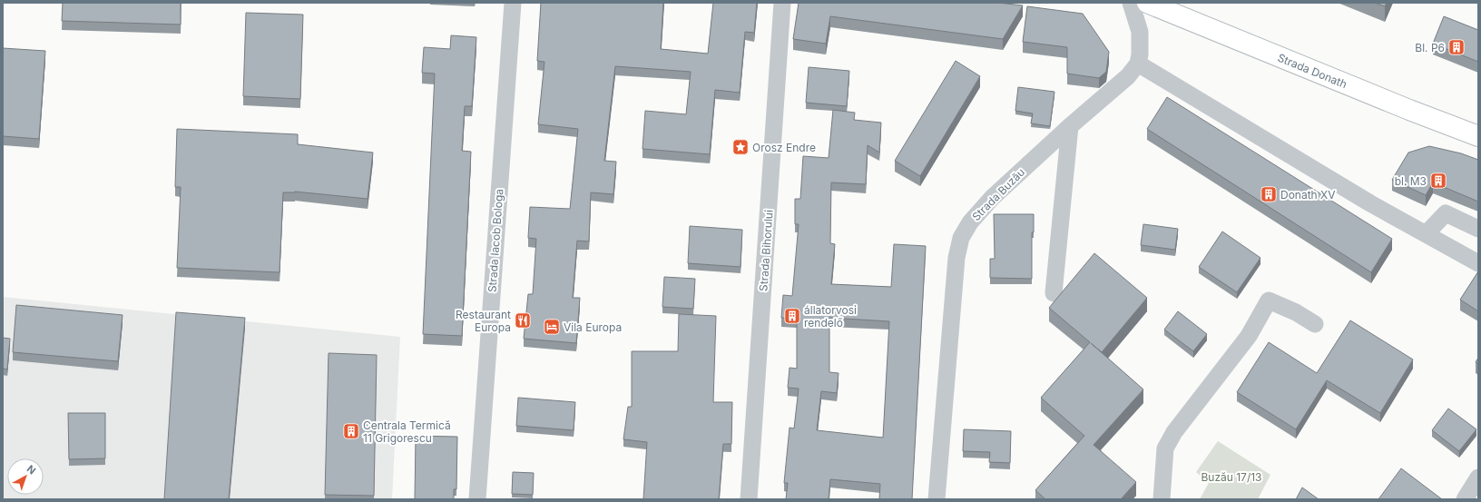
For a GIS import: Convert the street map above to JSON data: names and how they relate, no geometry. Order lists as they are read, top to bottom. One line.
{"streets":{"main road":["Strada Donath"],"street":["Strada Buzău","Strada Iacob Bologa","Strada Bihorului"]},"parks":["Buzău 17/13"],"places":{"building":["Bl. P6","bl. M3","Donath XV","állatorvosi rendelő","Centrala Termică 11 Grigorescu"],"place":["Orosz Endre"],"restaurant":["Restaurant Europa"],"hotel":["Vila Europa"]},"north":"top right"}
